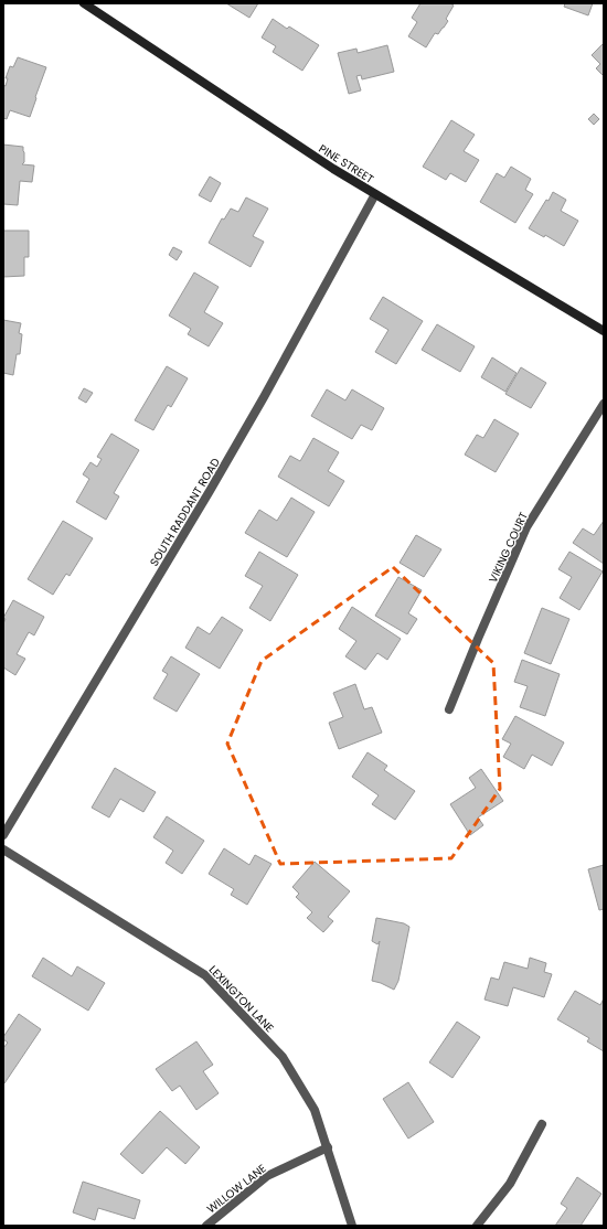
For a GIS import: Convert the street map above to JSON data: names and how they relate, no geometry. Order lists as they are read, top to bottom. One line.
{"streets":{"street":["PINE STREET","SOUTH RADDANT ROAD","VIKING COURT","LEXINGTON LANE","WILLOW LANE"]},"crossings":[["PINE STREET","SOUTH RADDANT ROAD"],["LEXINGTON LANE","WILLOW LANE"]]}
